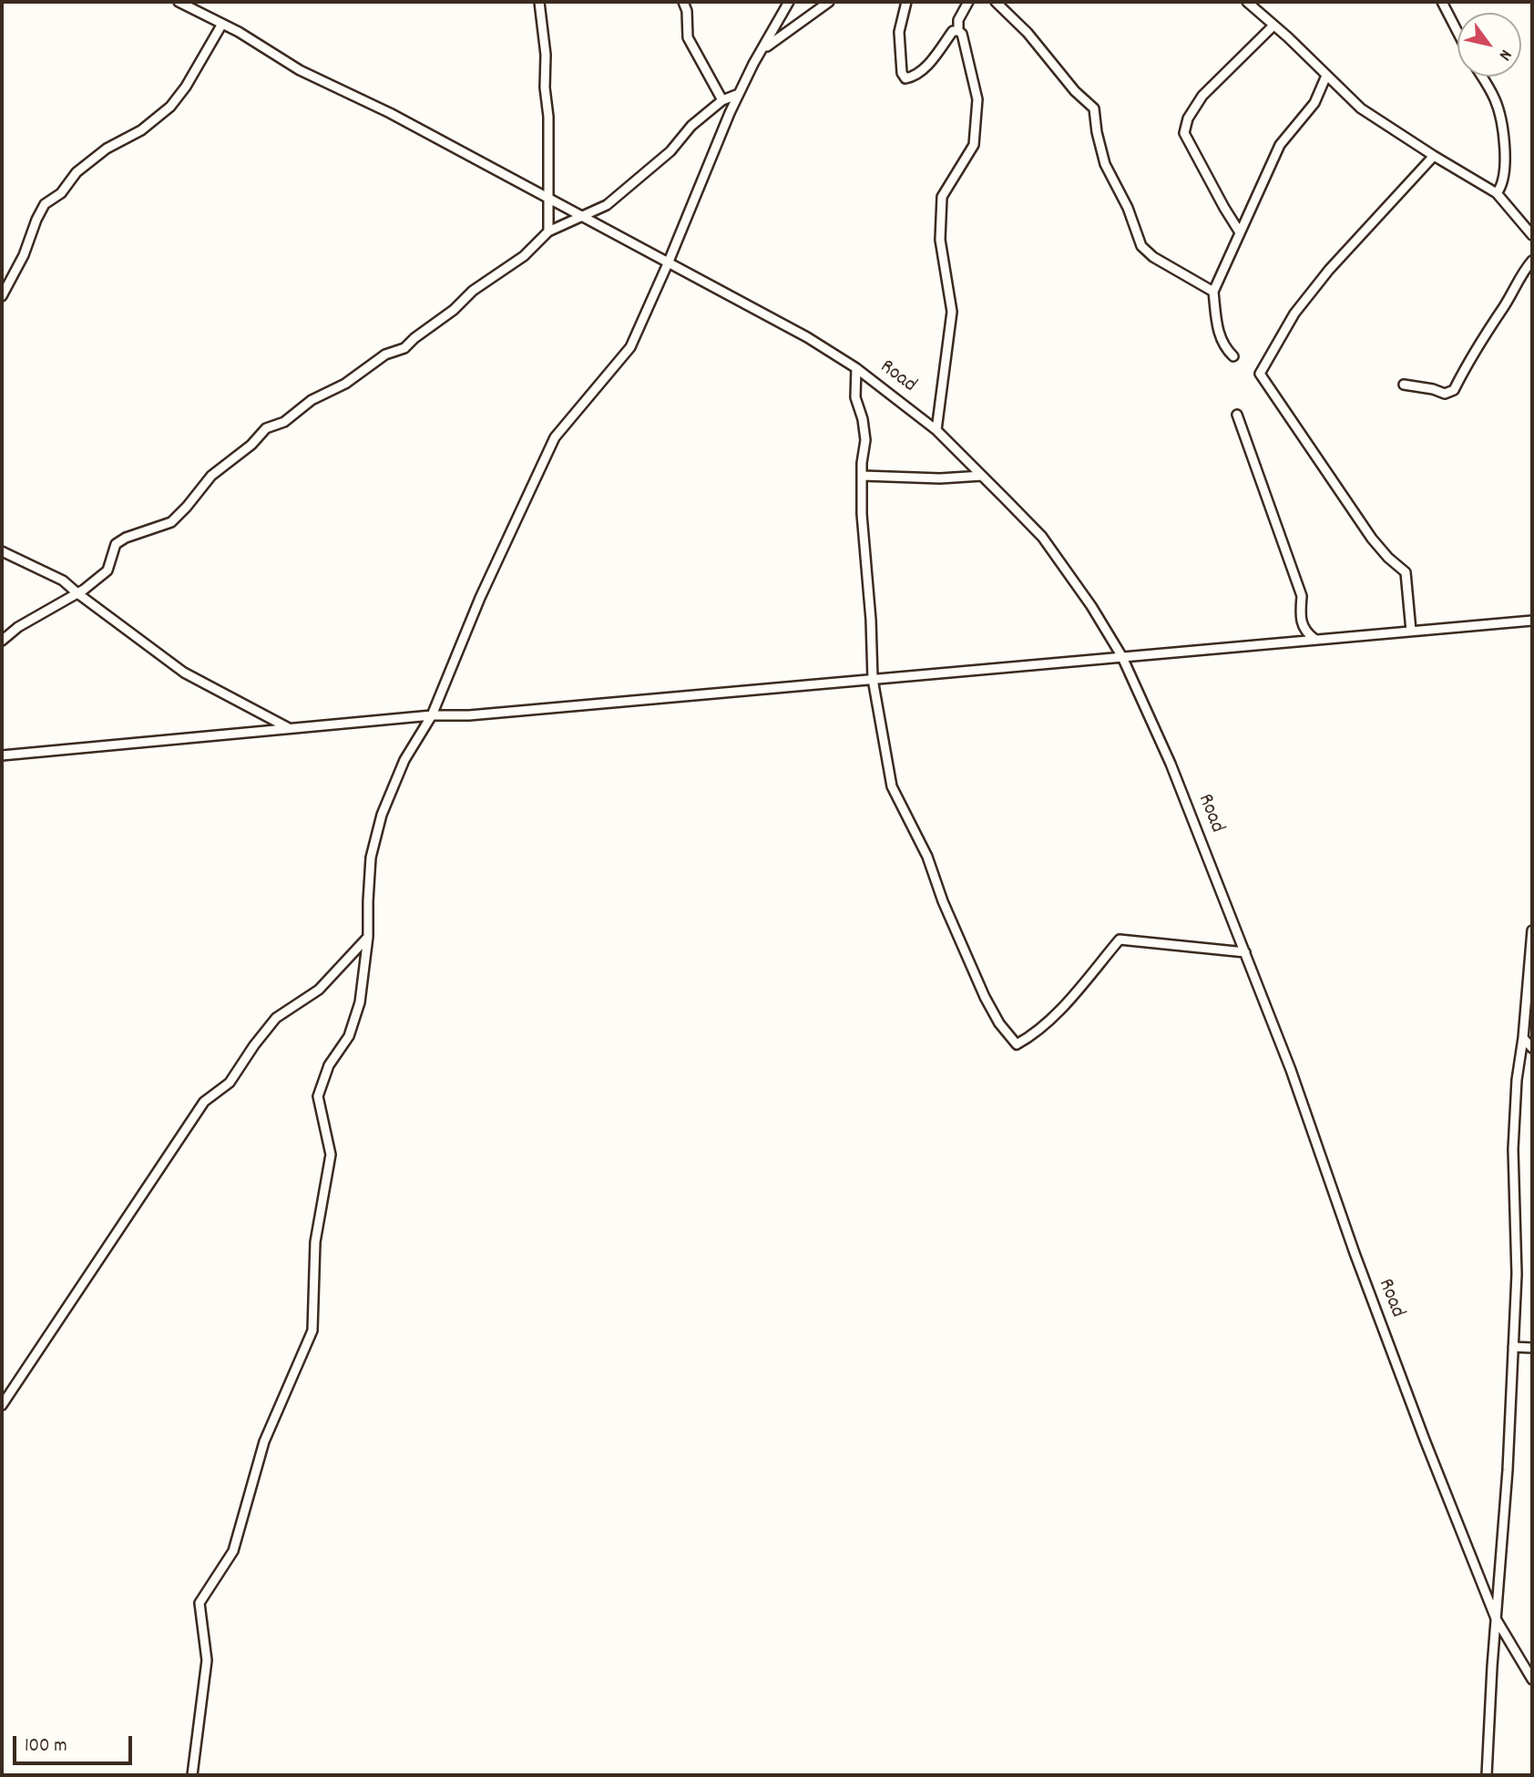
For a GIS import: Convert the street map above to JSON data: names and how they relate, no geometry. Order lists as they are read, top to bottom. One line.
{"streets":{"street":["Road"]},"scale_bar":"100 m","north":"bottom right"}
